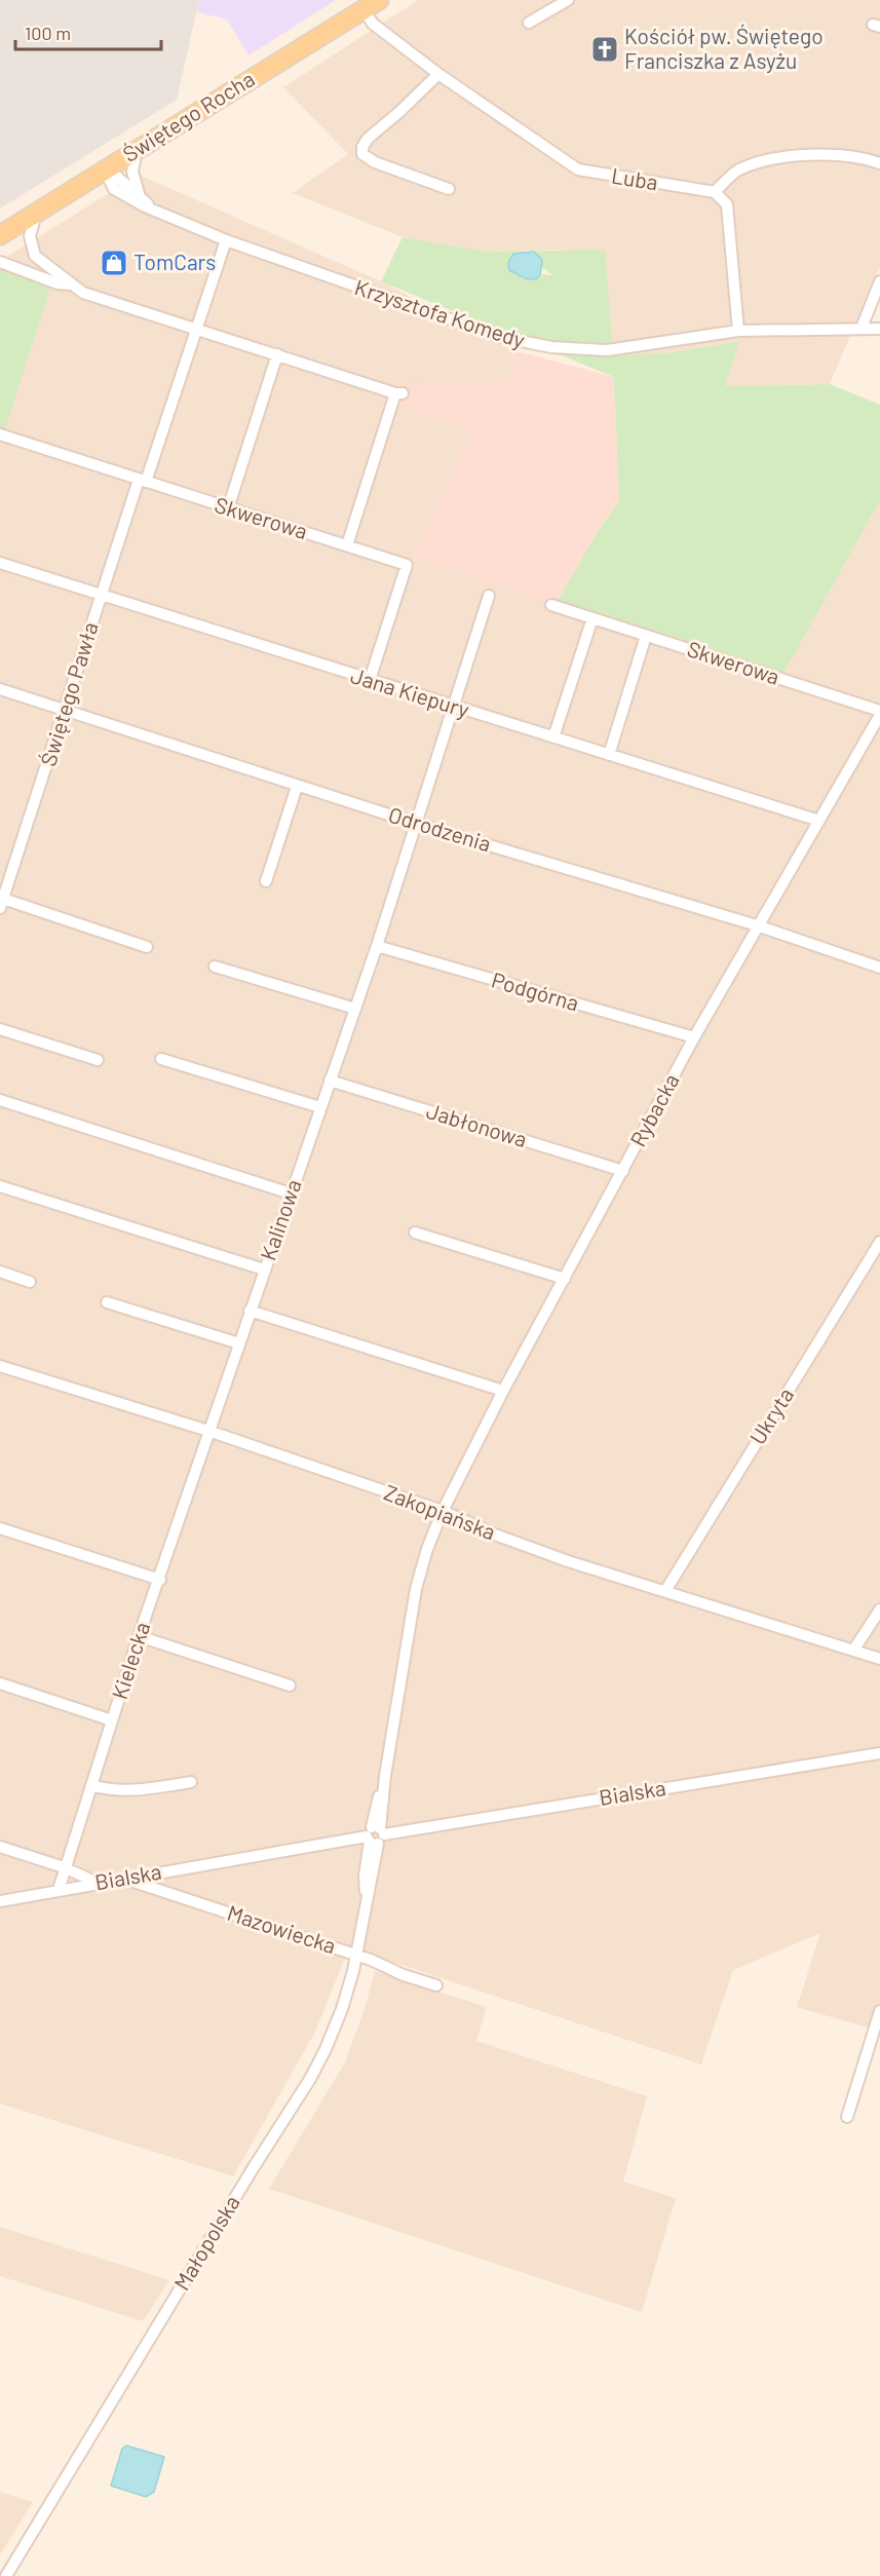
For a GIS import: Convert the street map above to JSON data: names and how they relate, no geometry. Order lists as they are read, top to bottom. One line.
{"streets":{"main road":["Świętego Rocha"],"street":["Luba","Krzysztofa Komedy","Skwerowa","Jana Kiepury","Świętego Pawła","Odrodzenia","Podgórna","Rybacka","Jabłonowa","Kalinowa","Ukryta","Zakopiańska","Kielecka","Bialska","Mazowiecka","Małopolska"]},"crossings":[["Świętego Rocha","Luba"],["Świętego Rocha","Krzysztofa Komedy"],["Krzysztofa Komedy","Świętego Pawła"],["Skwerowa","Jana Kiepury"],["Skwerowa","Świętego Pawła"],["Skwerowa","Rybacka"],["Jana Kiepury","Świętego Pawła"],["Jana Kiepury","Rybacka"],["Jana Kiepury","Kalinowa"],["Świętego Pawła","Odrodzenia"],["Odrodzenia","Rybacka"],["Odrodzenia","Kalinowa"],["Podgórna","Rybacka"],["Podgórna","Kalinowa"],["Rybacka","Jabłonowa"],["Rybacka","Zakopiańska"],["Rybacka","Małopolska"],["Jabłonowa","Kalinowa"],["Kalinowa","Zakopiańska"],["Kalinowa","Kielecka"],["Ukryta","Zakopiańska"],["Zakopiańska","Kielecka"],["Zakopiańska","Małopolska"],["Kielecka","Bialska"],["Bialska","Mazowiecka"],["Bialska","Małopolska"],["Mazowiecka","Małopolska"]],"places":{"church":["Kościół pw. Świętego Franciszka z Asyżu"],"shop":["TomCars"]},"scale_bar":"100 m"}
